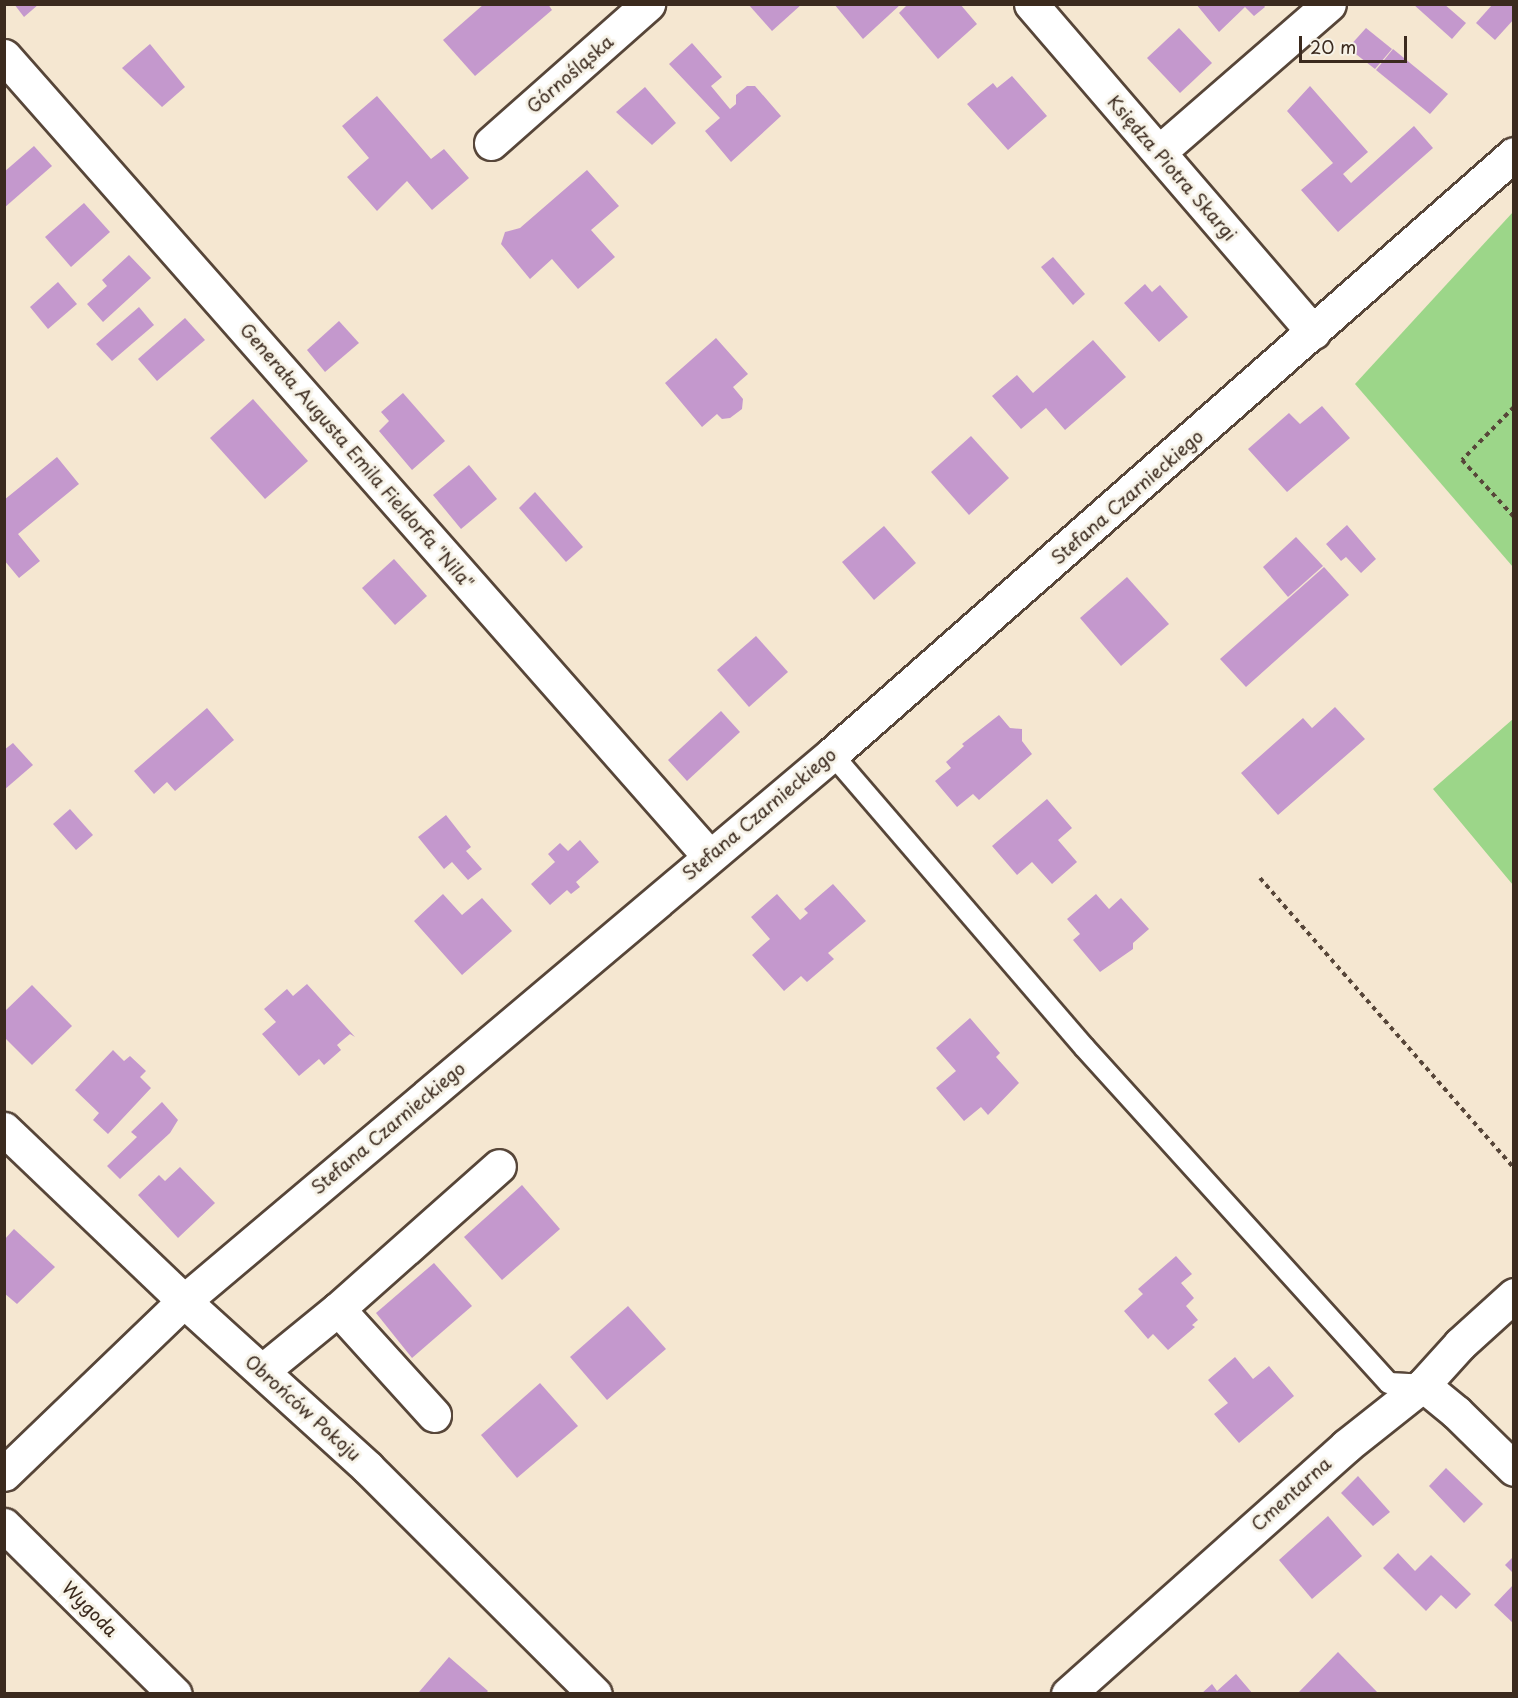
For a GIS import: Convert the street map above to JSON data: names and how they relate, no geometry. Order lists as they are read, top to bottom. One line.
{"streets":{"street":["Górnośląska","Księdza Piotra Skargi","Generała Augusta Emila Fieldorfa \"Nila\"","Stefana Czarnieckiego","Obrońców Pokoju","Cmentarna","Wygoda"]},"crossings":[["Księdza Piotra Skargi","Stefana Czarnieckiego"],["Generała Augusta Emila Fieldorfa \"Nila\"","Stefana Czarnieckiego"],["Stefana Czarnieckiego","Obrońców Pokoju"]],"scale_bar":"20 m"}
